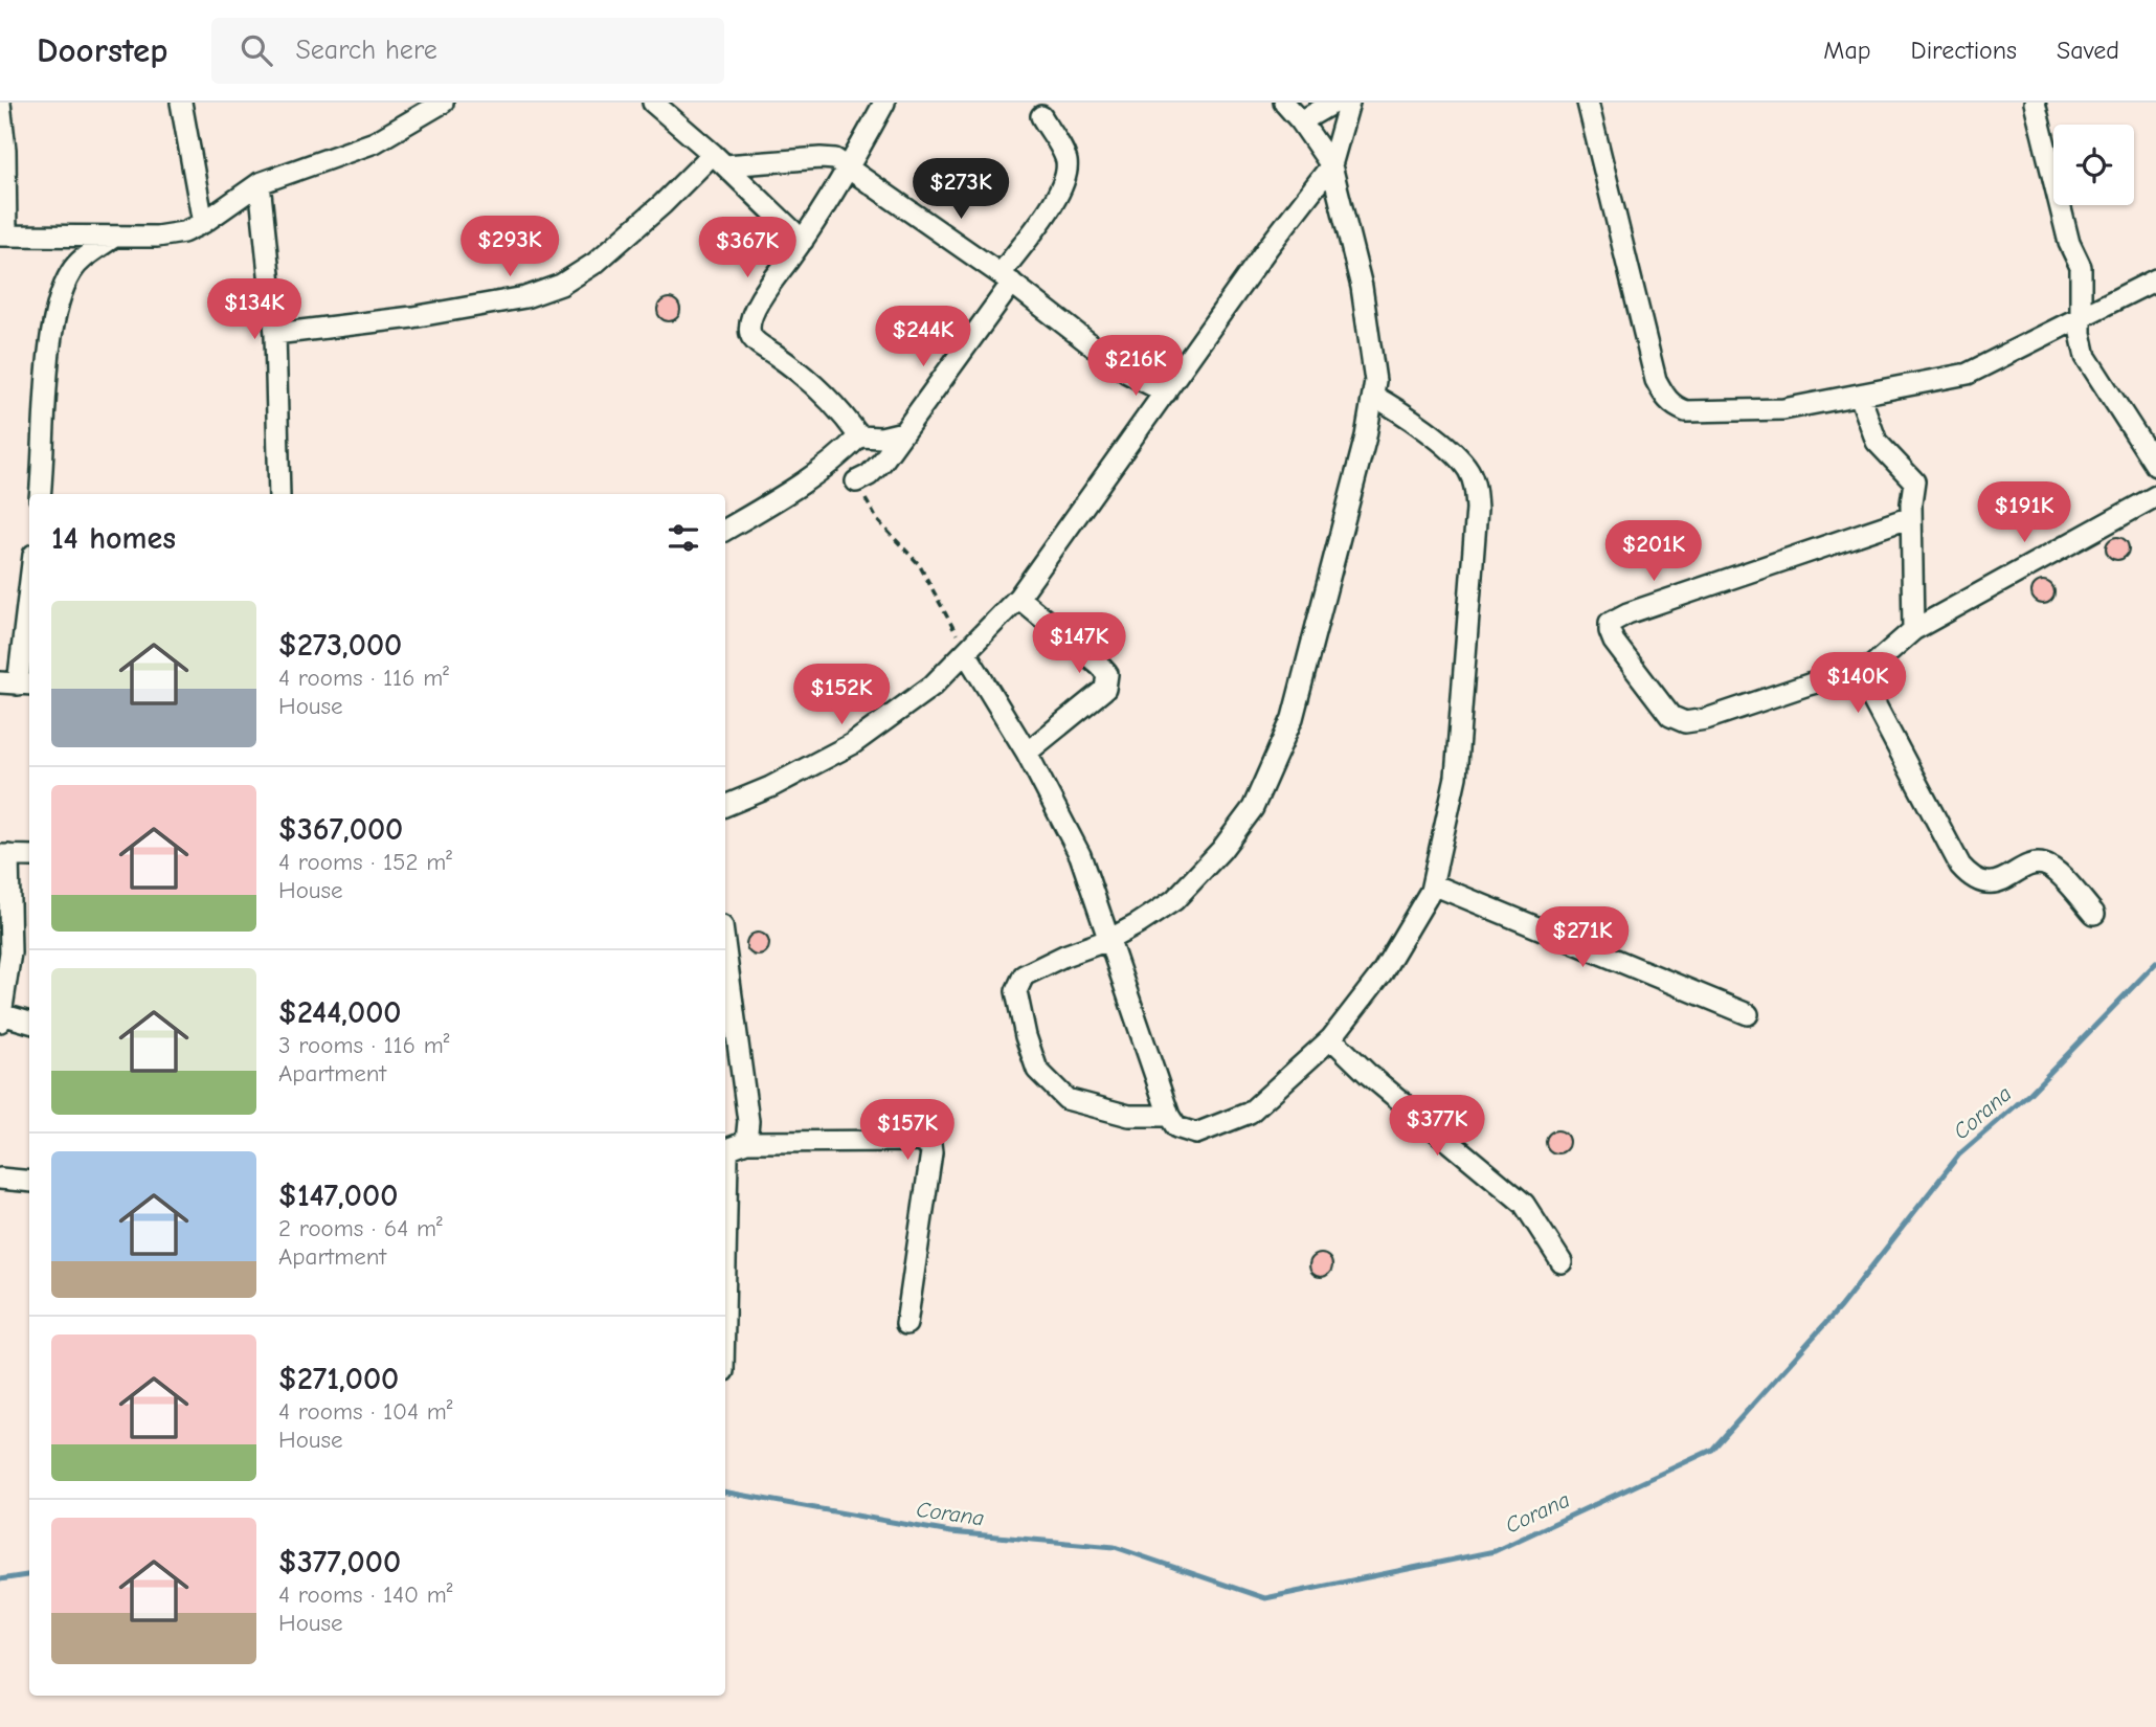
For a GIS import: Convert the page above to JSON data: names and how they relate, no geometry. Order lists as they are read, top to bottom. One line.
{"water":["Corana"],"page":{"header":"Doorstep","search":"Search here","nav":["Map","Directions","Saved"],"price":["$273K","$293K","$367K","$134K","$244K","$216K","$191K","$201K","$147K","$140K","$152K","$271K","$377K","$157K"],"heading":"14 homes","list":[{"name":"$273,000","note":"4 rooms · 116 m² · House"},{"name":"$367,000","note":"4 rooms · 152 m² · House"},{"name":"$244,000","note":"3 rooms · 116 m² · Apartment"},{"name":"$147,000","note":"2 rooms · 64 m² · Apartment"},{"name":"$271,000","note":"4 rooms · 104 m² · House"},{"name":"$377,000","note":"4 rooms · 140 m² · House"}]}}
